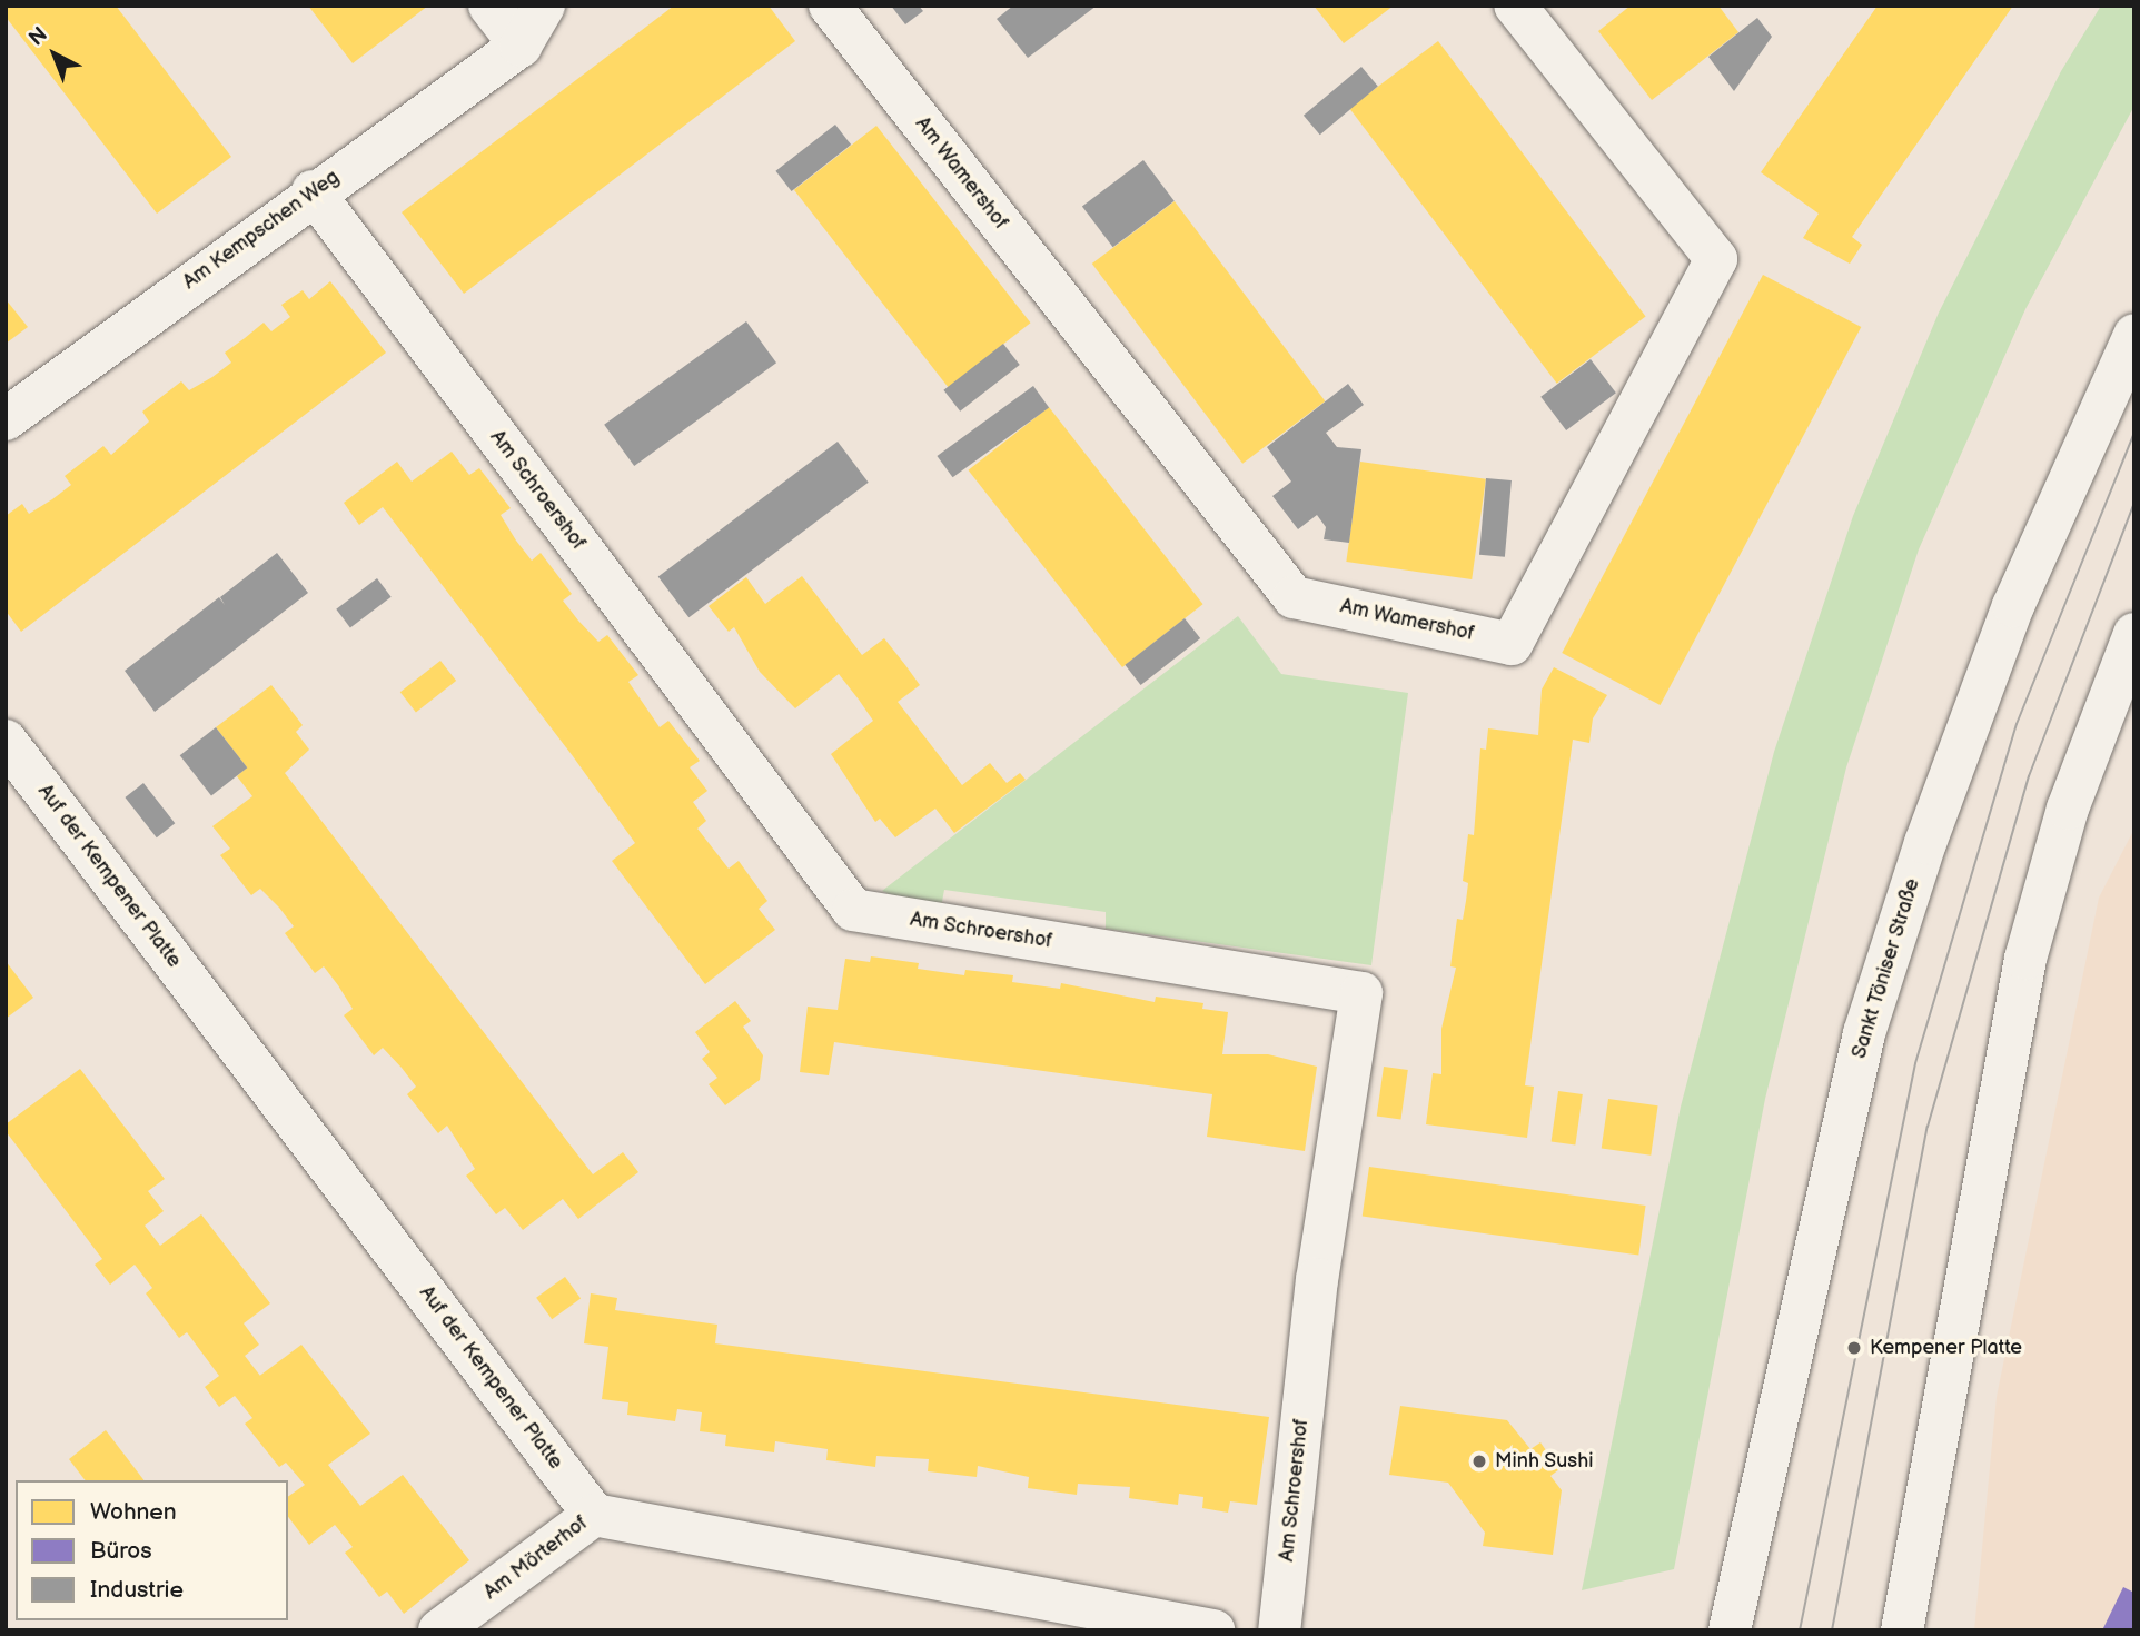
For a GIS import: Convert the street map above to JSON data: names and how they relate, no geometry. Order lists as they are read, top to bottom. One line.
{"streets":{"street":["Am Wamershof","Am Kempschen Weg","Am Schroershof","Auf der Kempener Platte","Sankt Töniser Straße","Am Mörterhof"]},"crossings":[["Am Kempschen Weg","Am Schroershof"],["Auf der Kempener Platte","Am Mörterhof"]],"places":["Kempener Platte","Minh Sushi"],"legend":["Wohnen","Büros","Industrie"],"north":"top left"}
